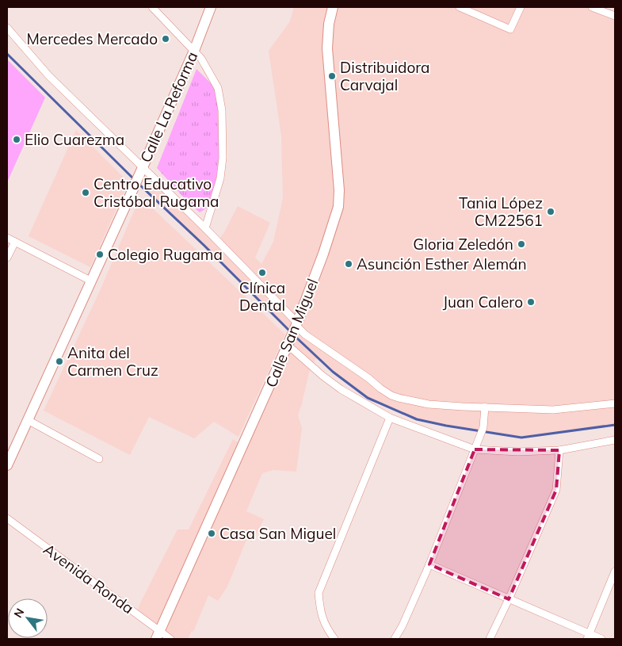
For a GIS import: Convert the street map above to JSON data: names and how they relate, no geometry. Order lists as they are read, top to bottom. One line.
{"streets":{"street":["Calle La Reforma","Calle San Miguel","Avenida Ronda"]},"crossings":[["Calle San Miguel","Avenida Ronda"]],"places":["Mercedes Mercado","Distribuidora Carvajal","Elio Cuarezma","Centro Educativo Cristóbal Rugama","Tania López CM22561","Gloria Zeledón","Colegio Rugama","Asunción Esther Alemán","Clínica Dental","Juan Calero","Anita del Carmen Cruz","Casa San Miguel"],"north":"top left"}
